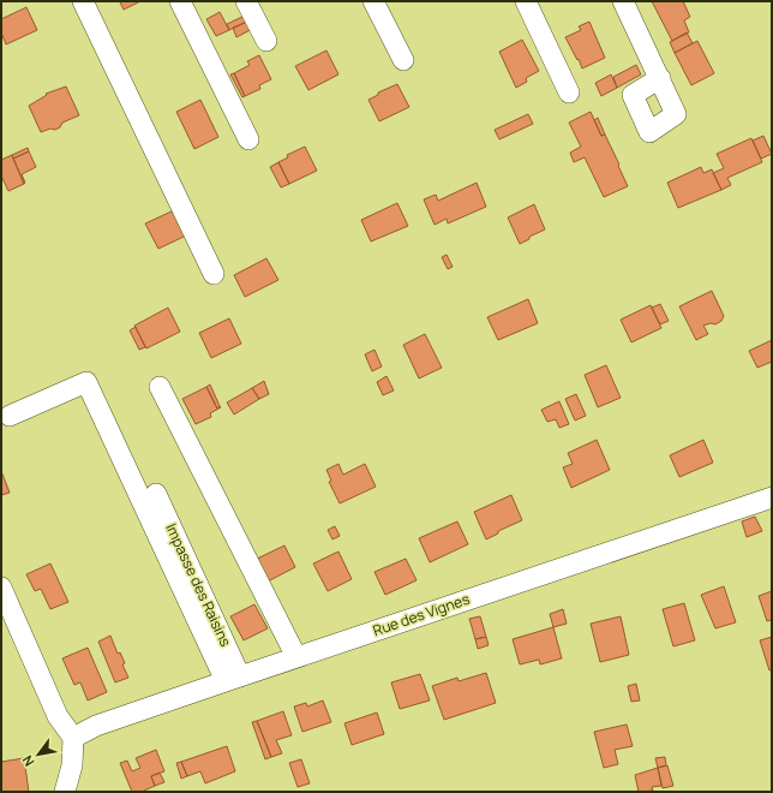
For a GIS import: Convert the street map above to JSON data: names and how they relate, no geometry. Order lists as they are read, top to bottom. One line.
{"streets":{"street":["Impasse des Raisins","Rue des Vignes"]},"crossings":[["Impasse des Raisins","Rue des Vignes"]],"north":"bottom left"}
